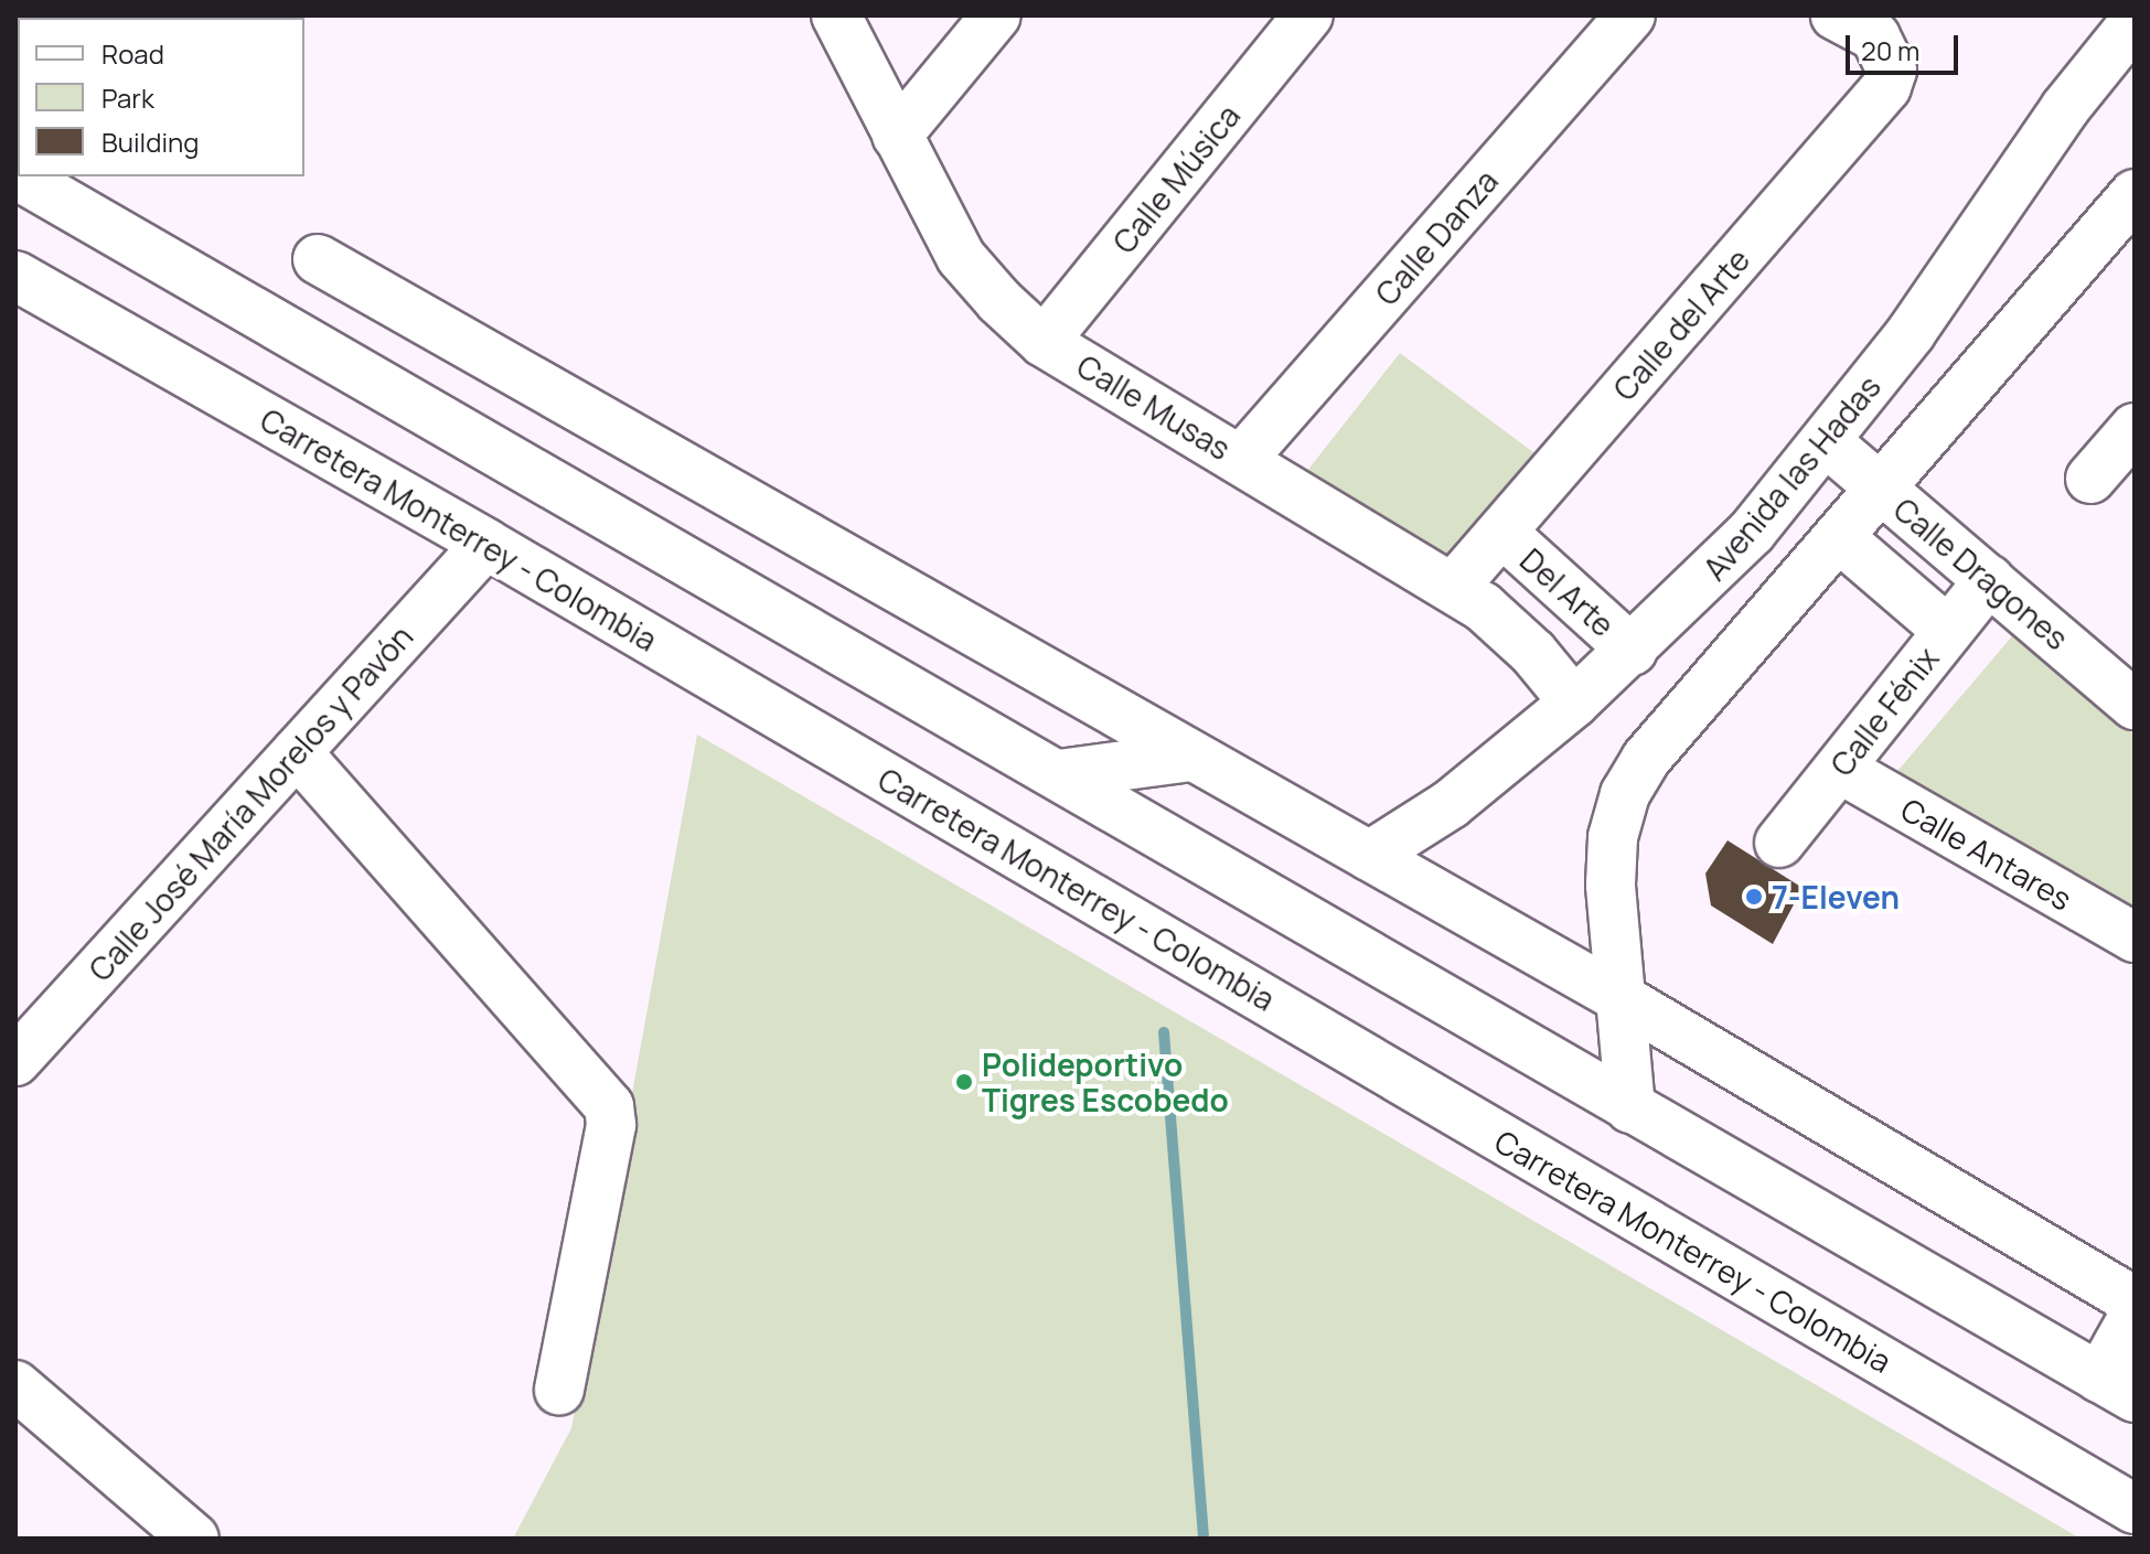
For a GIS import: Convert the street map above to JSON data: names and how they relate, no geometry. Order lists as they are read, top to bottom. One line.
{"streets":{"street":["Calle Música","Calle Danza","Calle del Arte","Calle Musas","Avenida las Hadas","Carretera Monterrey - Colombia","Calle Dragones","Del Arte","Calle Fénix","Calle José María Morelos y Pavón","Calle Antares"]},"crossings":[["Calle Música","Calle Musas"],["Calle Danza","Calle Musas"],["Calle del Arte","Calle Musas"],["Calle del Arte","Del Arte"],["Calle Musas","Avenida las Hadas"],["Avenida las Hadas","Calle Dragones"],["Avenida las Hadas","Del Arte"],["Carretera Monterrey - Colombia","Calle José María Morelos y Pavón"],["Calle Dragones","Calle Fénix"],["Calle Fénix","Calle Antares"]],"places":["7-Eleven","Polideportivo Tigres Escobedo"],"legend":["Road","Park","Building"],"scale_bar":"20 m"}
